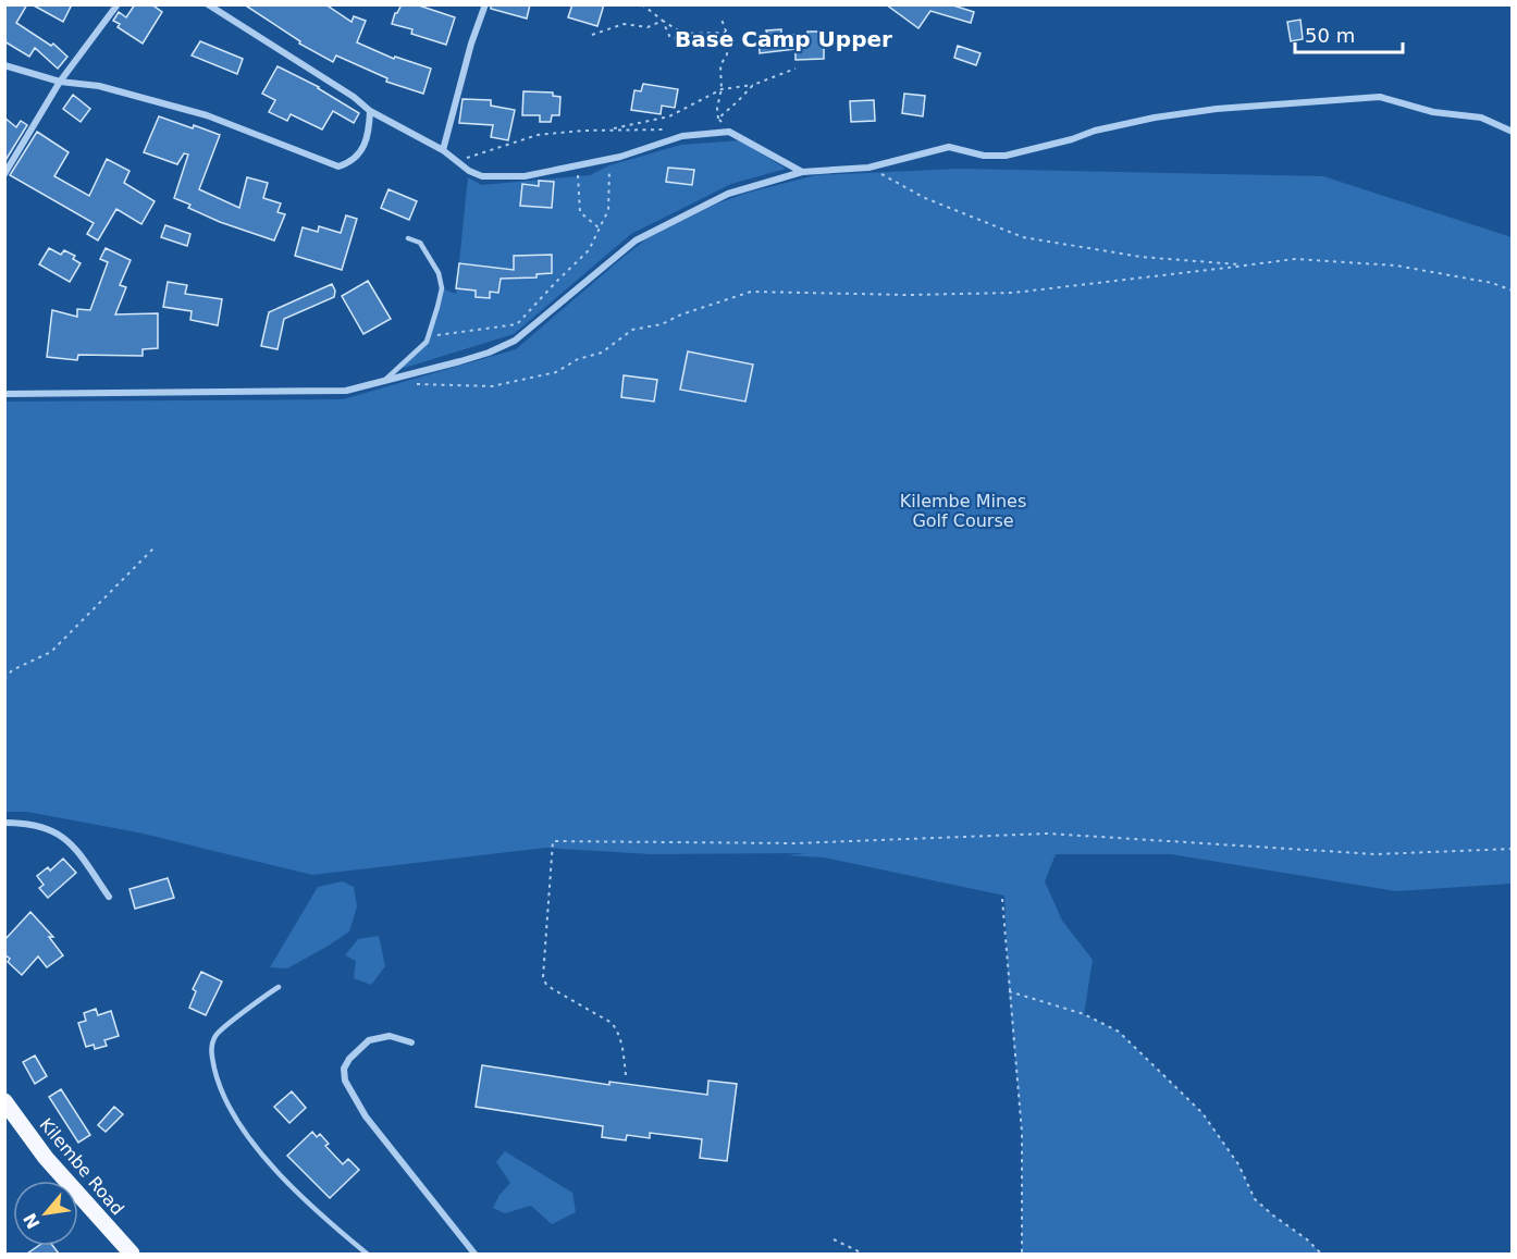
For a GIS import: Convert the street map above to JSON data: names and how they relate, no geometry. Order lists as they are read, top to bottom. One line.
{"streets":{"main road":["Kilembe Road"]},"districts":["Base Camp Upper"],"parks":["Kilembe Mines Golf Course"],"scale_bar":"50 m","north":"bottom left"}
